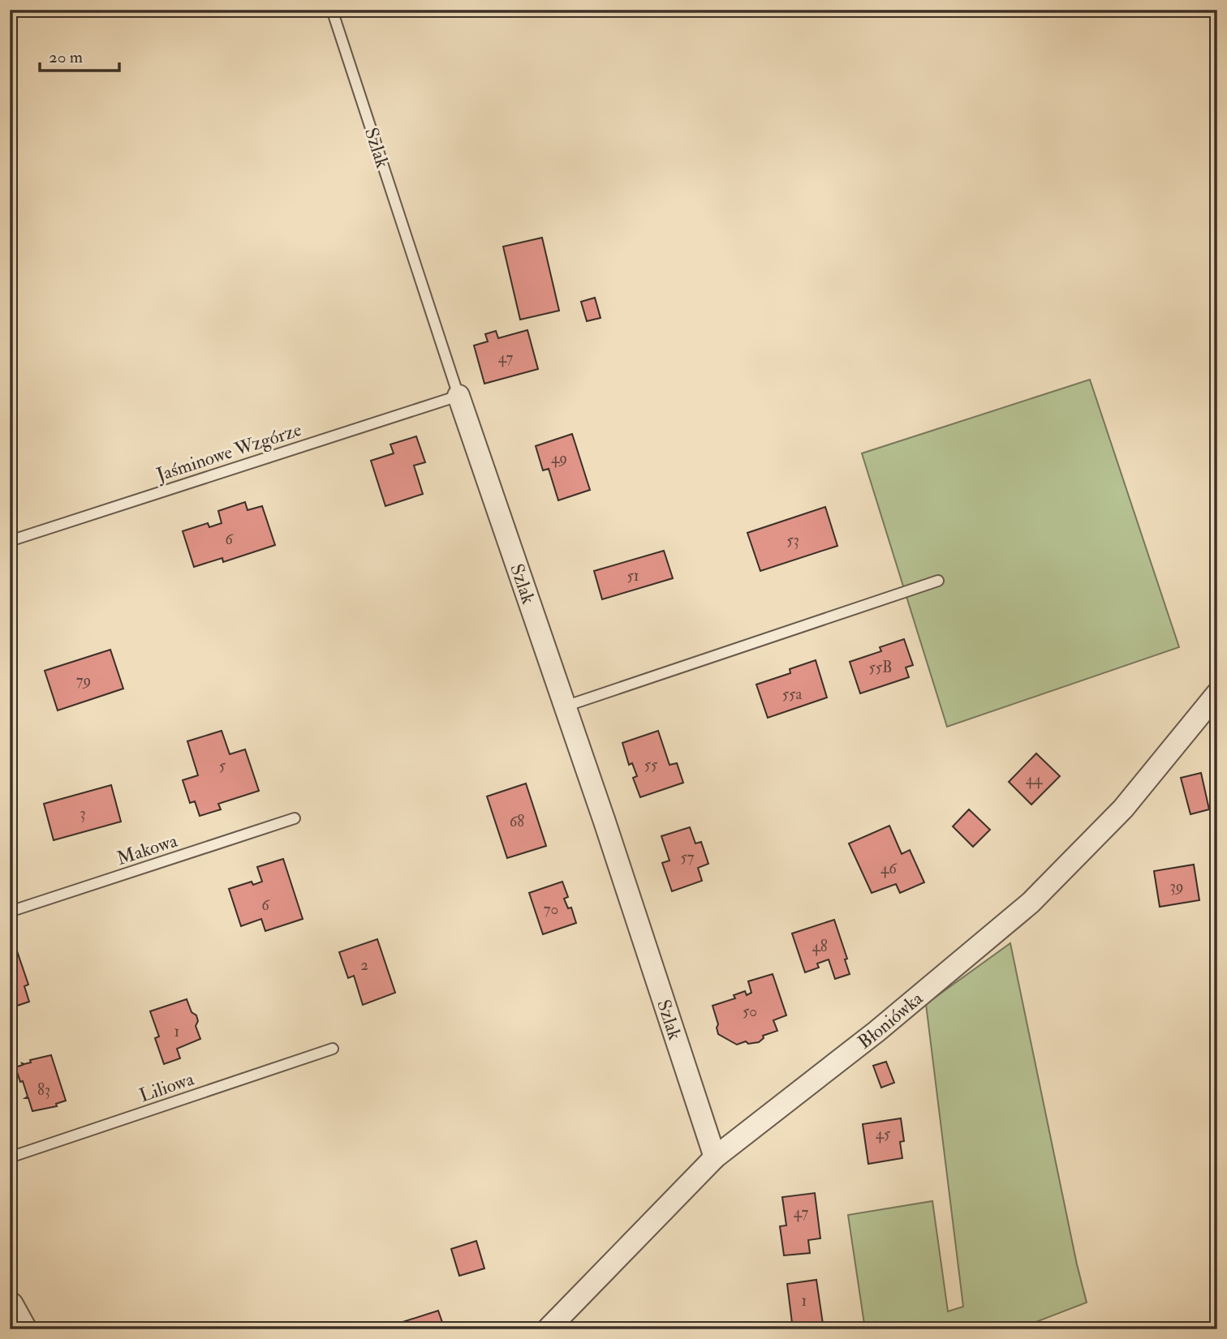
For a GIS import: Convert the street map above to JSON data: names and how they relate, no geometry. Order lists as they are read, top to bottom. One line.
{"streets":{"street":["Szlak","Błoniówka"],"lane":["Jaśminowe Wzgórze","Makowa","Liliowa"]},"crossings":[["Szlak","Jaśminowe Wzgórze"],["Szlak","Błoniówka"]],"house_numbers":["47","49","6","53","51","55B","79","55a","55","5","44","3","68","57","46","39","6","70","48","2","50","1","83","45","47","1"],"scale_bar":"20 m"}
